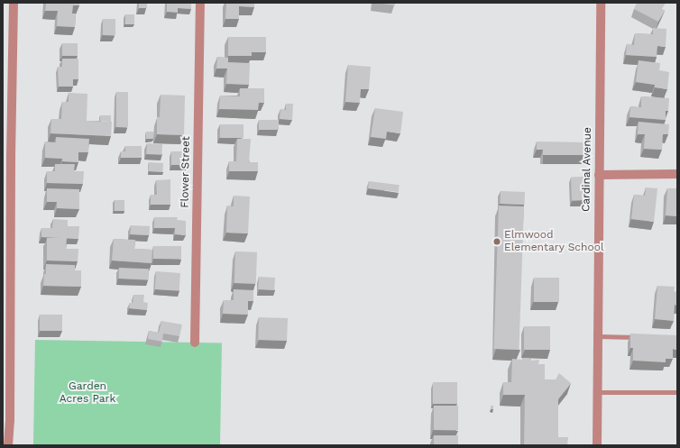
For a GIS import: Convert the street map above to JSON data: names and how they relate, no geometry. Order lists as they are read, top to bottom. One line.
{"streets":{"street":["Cardinal Avenue","Flower Street"]},"parks":["Garden Acres Park"],"places":["Elmwood Elementary School"]}
